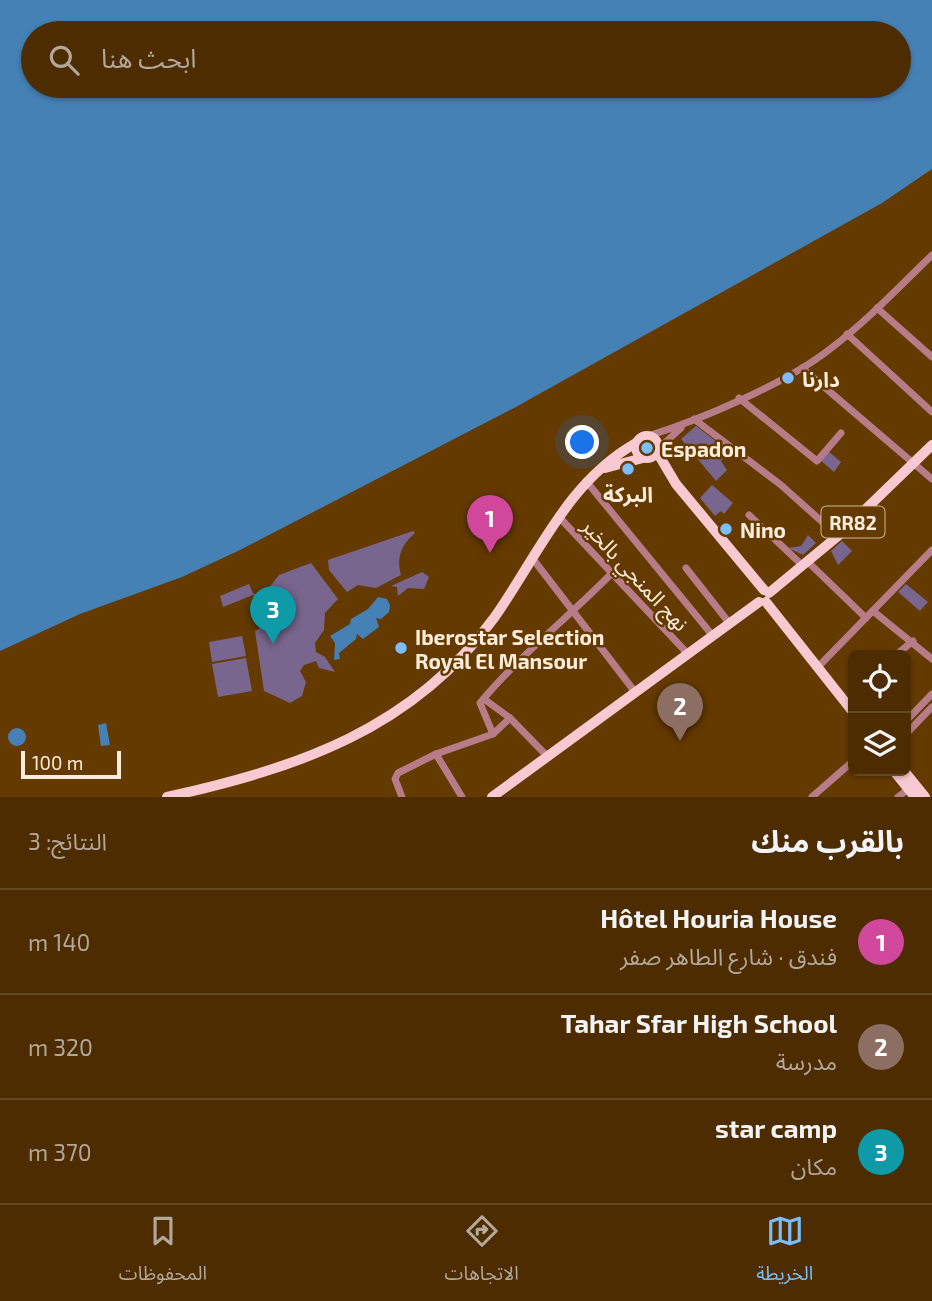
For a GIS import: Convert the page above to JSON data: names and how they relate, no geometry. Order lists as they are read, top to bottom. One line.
{"streets":{"main road":["RR82"],"street":["نهج المنجي بالخير"]},"crossings":[["RR82","نهج المنجي بالخير"]],"places":["دارنا","Espadon","البركة","Nino","Iberostar Selection Royal El Mansour"],"scale_bar":"100 m","page":{"search":"ابحث هنا","pins":["1","3","2"],"scale":"100 m","heading":["بالقرب منك","النتائج: 3"],"list":[{"mark":"1","name":"Hôtel Houria House","note":"فندق · شارع الطاهر صفر","value":"140 m"},{"mark":"2","name":"Tahar Sfar High School","note":"مدرسة","value":"320 m"},{"mark":"3","name":"star camp","note":"مكان","value":"370 m"}],"nav":["الخريطة","الاتجاهات","المحفوظات"]}}
